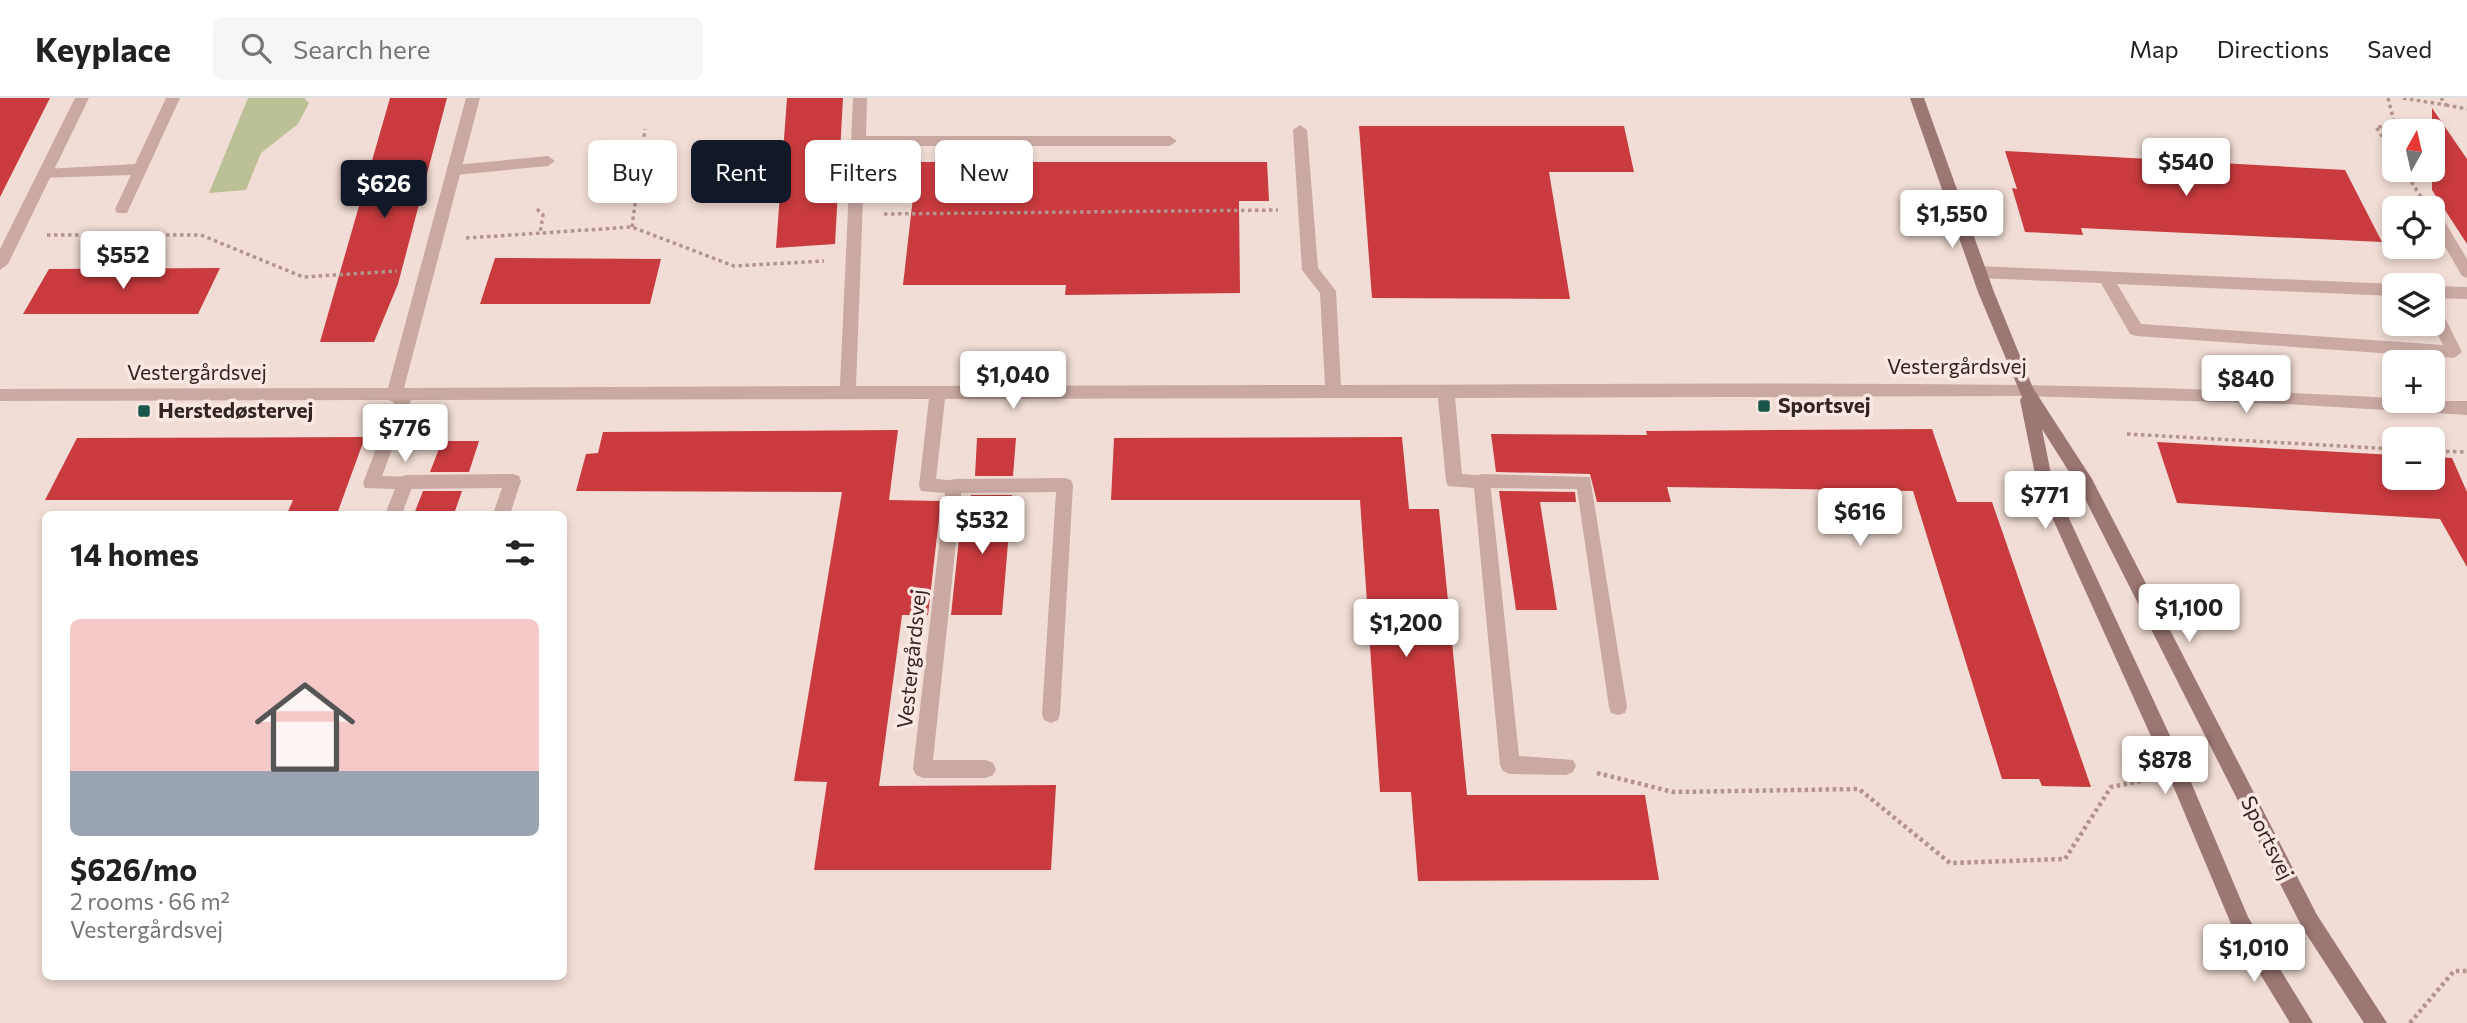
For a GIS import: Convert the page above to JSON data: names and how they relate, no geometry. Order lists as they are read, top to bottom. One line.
{"streets":{"street":["Vestergårdsvej","Sportsvej"]},"crossings":[["Vestergårdsvej","Sportsvej"]],"places":{"transit":["Sportsvej","Herstedøstervej"]},"north":"top","page":{"header":"Keyplace","search":"Search here","nav":["Map","Directions","Saved"],"map_buttons":["+","−"],"price":["$540","$626","$1,550","$552","$1,040","$840","$776","$771","$616","$532","$1,100","$1,200","$878","$1,010"],"chip":["Buy","Rent","Filters","New"],"heading":"14 homes","list":[{"name":"$626/mo","note":"2 rooms · 66 m² · Vestergårdsvej"}]}}
